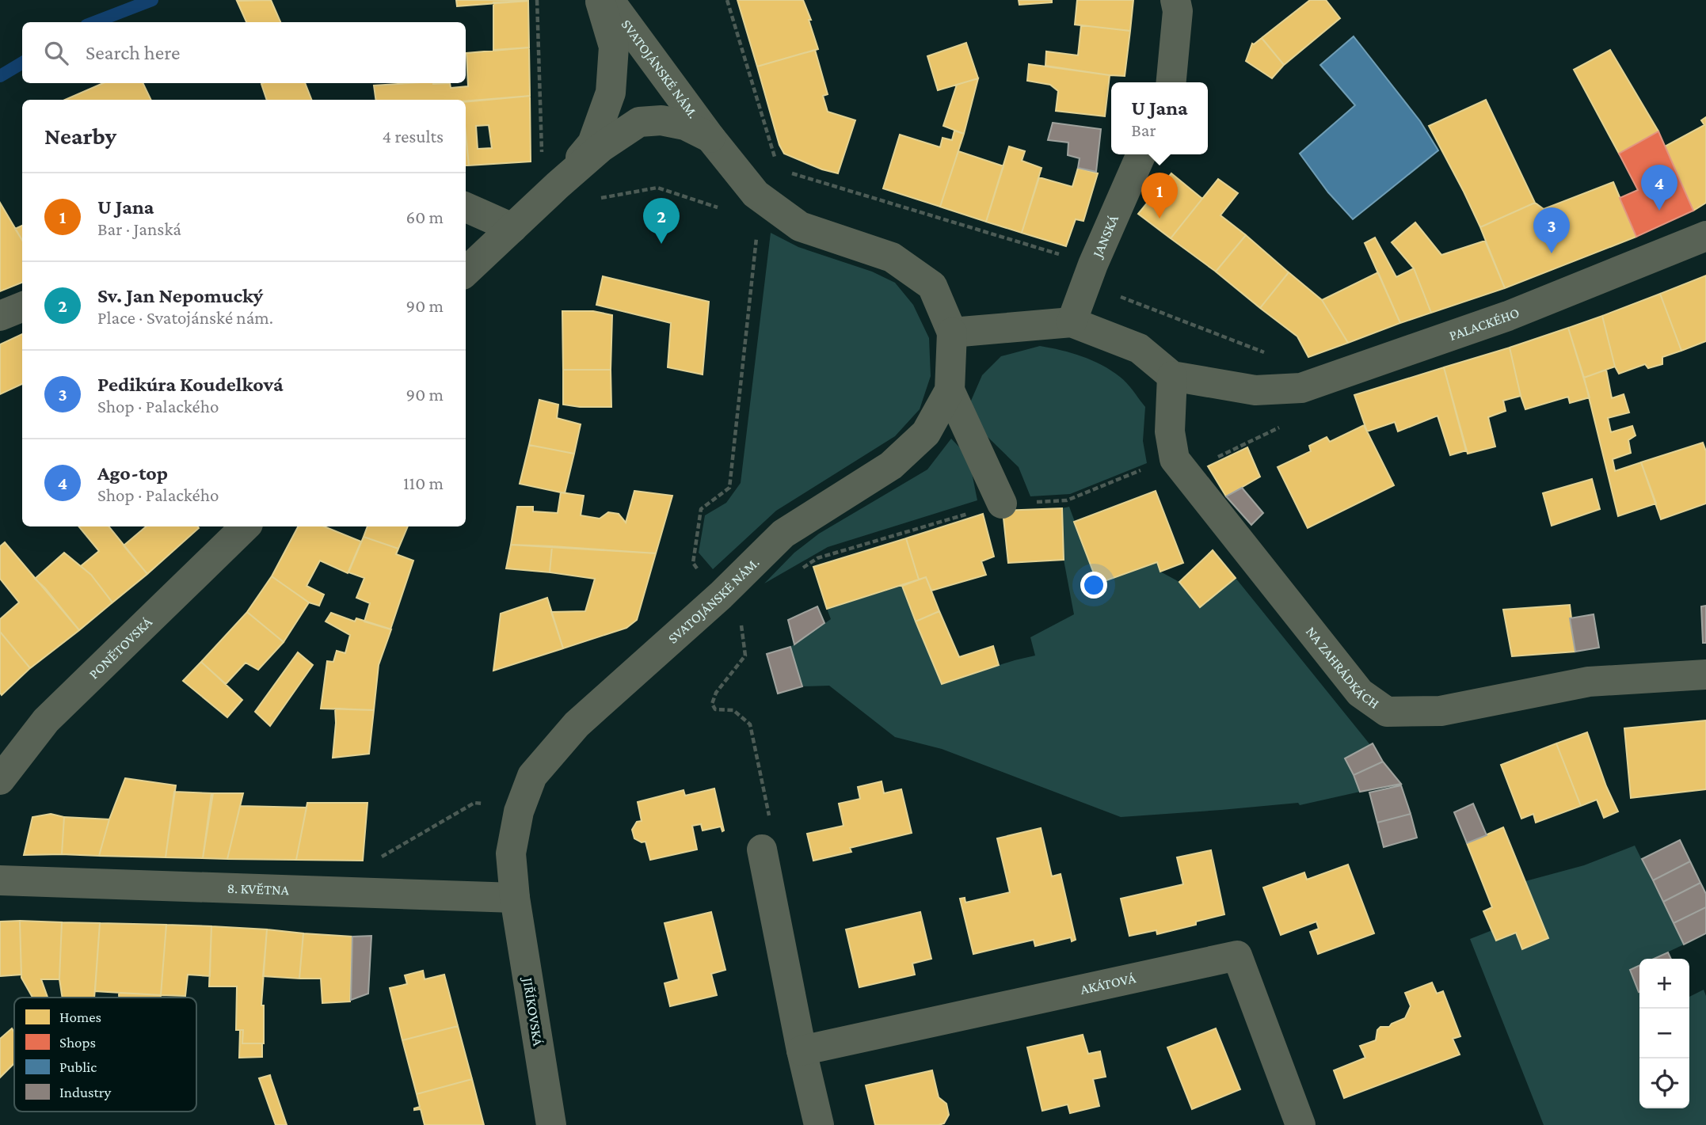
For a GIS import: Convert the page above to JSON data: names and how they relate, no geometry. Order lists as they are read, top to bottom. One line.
{"streets":{"street":["SVATOJÁNSKÉ NÁM.","JANSKÁ","PALACKÉHO","PONĚTOVSKÁ","NA ZAHRÁDKÁCH","8. KVĚTNA","AKÁTOVÁ","JIŘÍKOVSKÁ"]},"crossings":[["SVATOJÁNSKÉ NÁM.","8. KVĚTNA"],["SVATOJÁNSKÉ NÁM.","JIŘÍKOVSKÁ"],["PALACKÉHO","NA ZAHRÁDKÁCH"],["8. KVĚTNA","JIŘÍKOVSKÁ"]],"legend":["Homes","Shops","Public","Industry"],"page":{"search":"Search here","popup":["U Jana","Bar"],"heading":["Nearby","4 results"],"pins":["4","1","2","3"],"list":[{"mark":"1","name":"U Jana","note":"Bar · Janská","value":"60 m"},{"mark":"2","name":"Sv. Jan Nepomucký","note":"Place · Svatojánské nám.","value":"90 m"},{"mark":"3","name":"Pedikúra Koudelková","note":"Shop · Palackého","value":"90 m"},{"mark":"4","name":"Ago-top","note":"Shop · Palackého","value":"110 m"}],"map_buttons":["+","−"]}}
